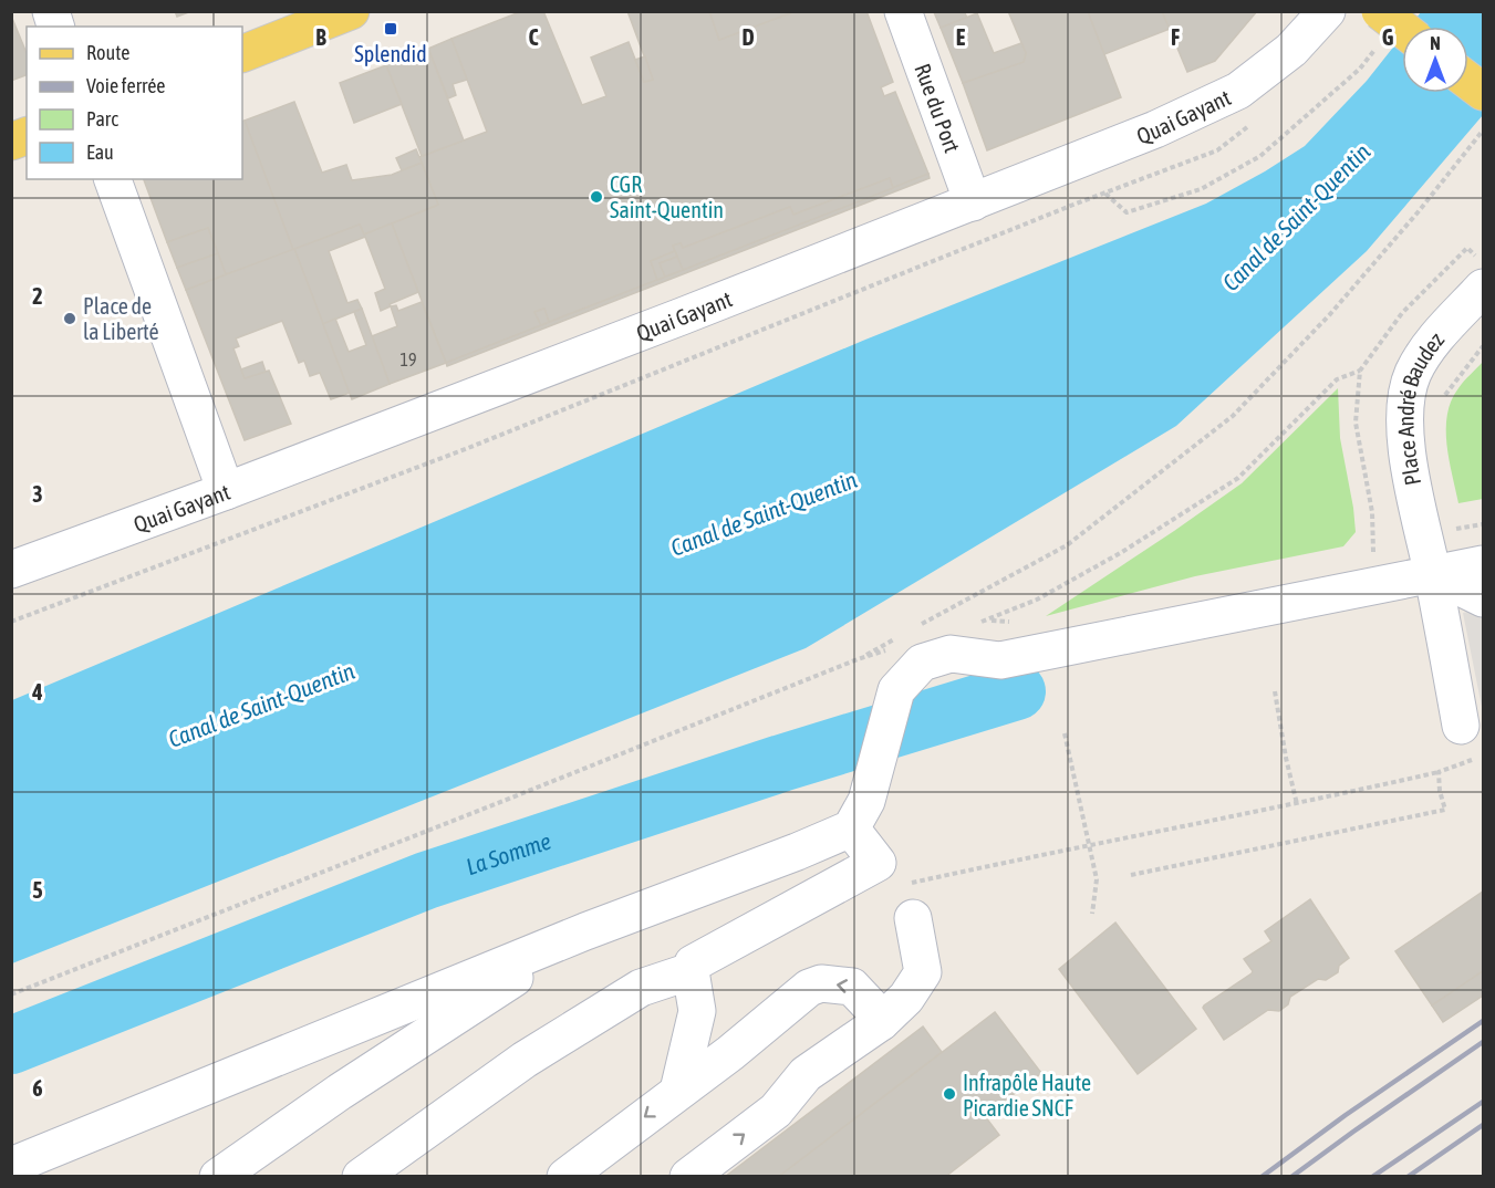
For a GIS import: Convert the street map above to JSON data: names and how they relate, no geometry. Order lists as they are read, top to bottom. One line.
{"streets":{"street":["Rue du Port","Quai Gayant","Place André Baudez"]},"crossings":[["Rue du Port","Quai Gayant"]],"water":["Canal de Saint-Quentin","La Somme"],"places":{"transit":["Splendid"],"other":["CGR Saint-Quentin","Place de la Liberté","Infrapôle Haute Picardie SNCF"]},"house_numbers":["19"],"legend":["Route","Voie ferrée","Parc","Eau"],"north":"top","grid":{"columns":["B","C","D","E","F","G"],"rows":["2","3","4","5","6"]}}
